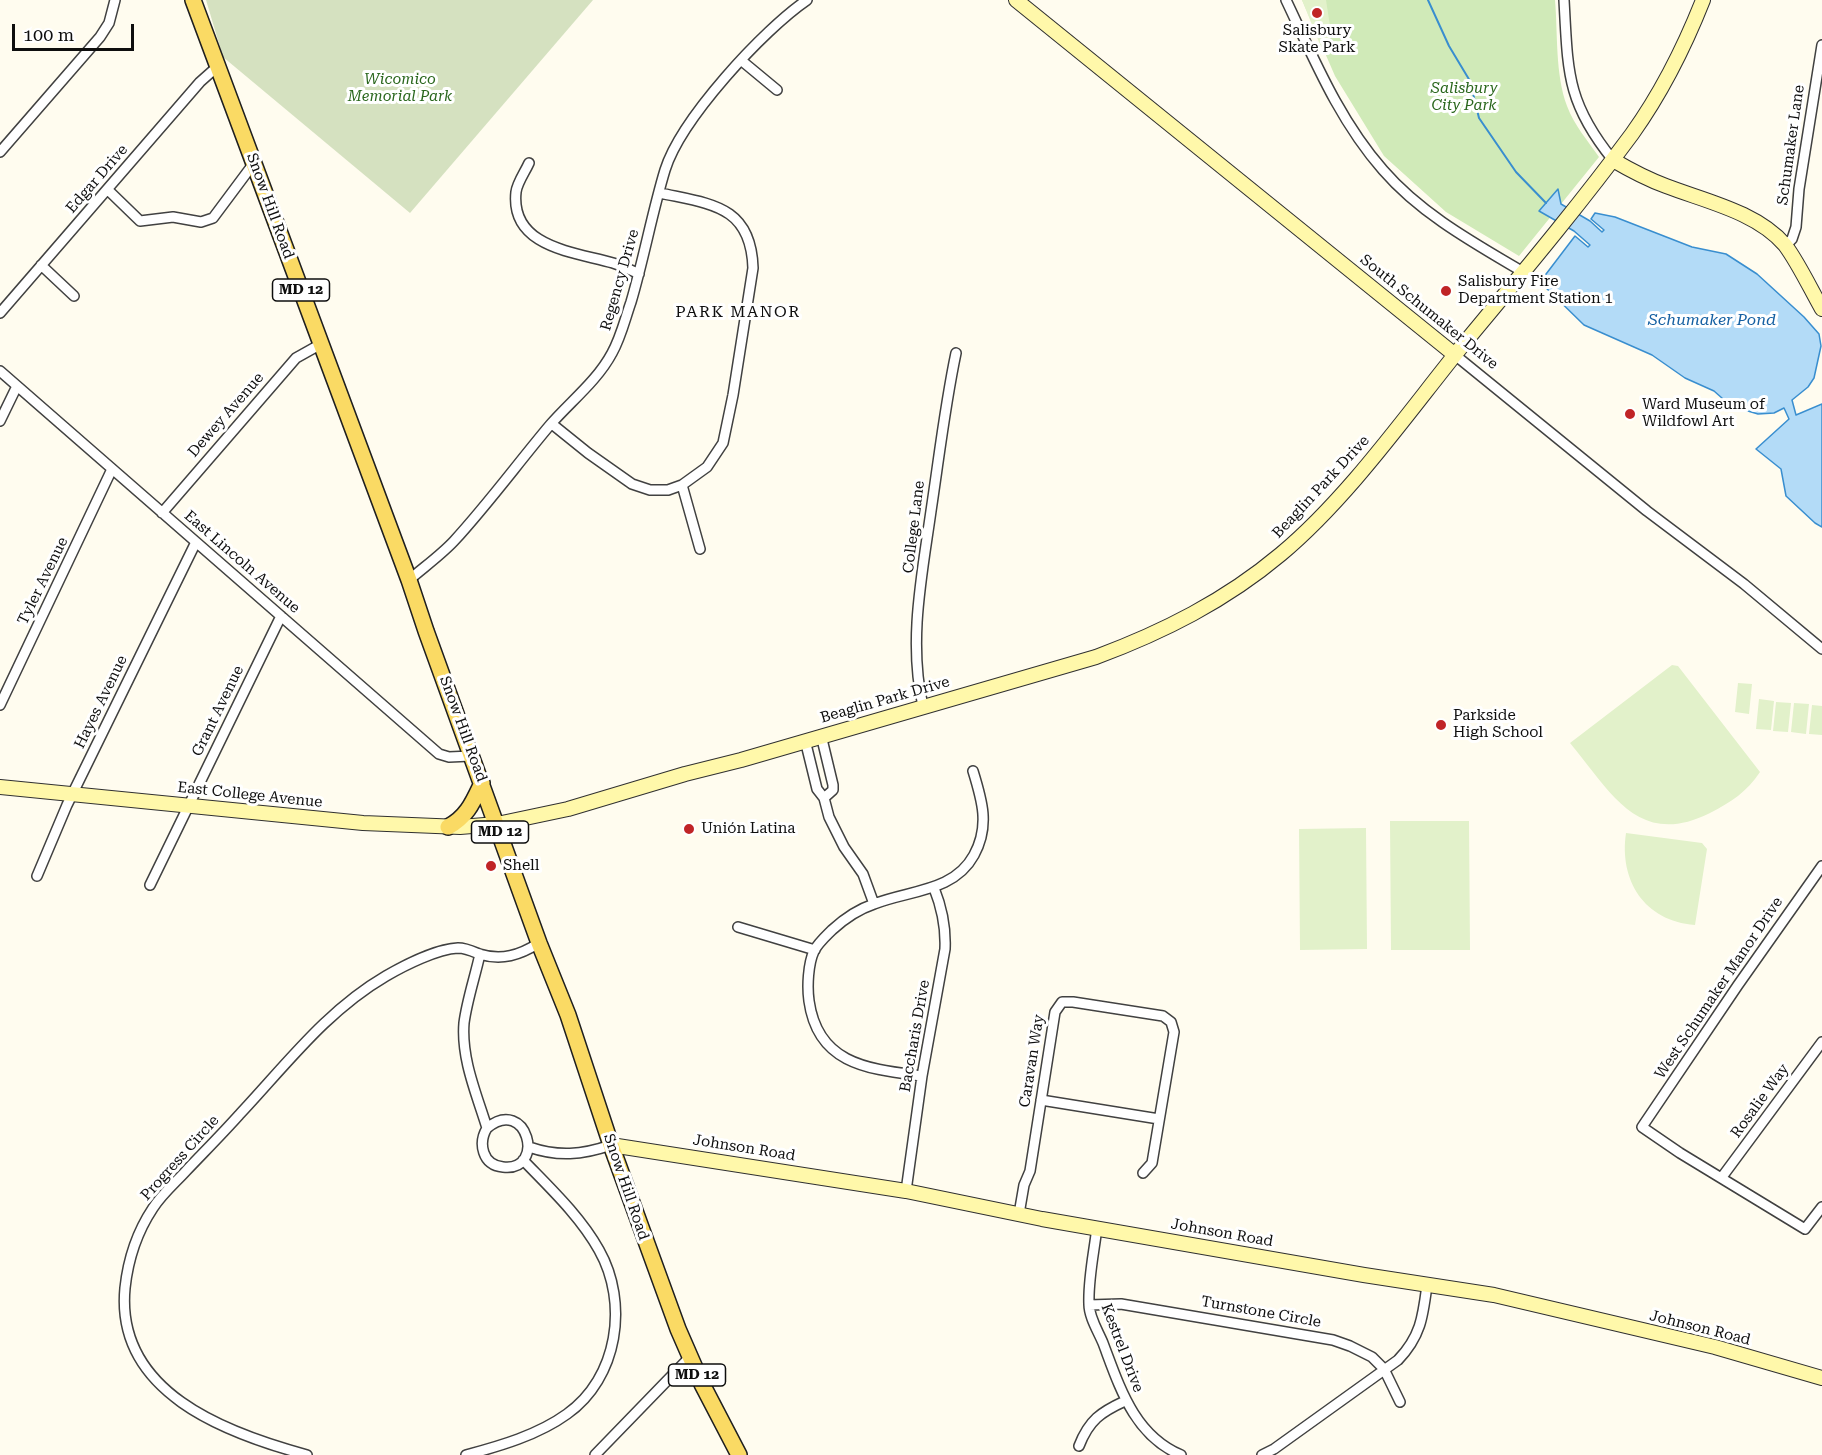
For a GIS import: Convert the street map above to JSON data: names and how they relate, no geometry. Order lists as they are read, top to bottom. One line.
{"streets":{"main road":["Snow Hill Road","MD 12"],"street":["Schumaker Lane","Edgar Drive","Regency Drive","South Schumaker Drive","Dewey Avenue","Beaglin Park Drive","College Lane","East Lincoln Avenue","Tyler Avenue","Hayes Avenue","Grant Avenue","East College Avenue","West Schumaker Manor Drive","Baccharis Drive","Caravan Way","Rosalie Way","Johnson Road","Progress Circle","Turnstone Circle","Kestrel Drive"]},"crossings":[["Edgar Drive","Snow Hill Road"],["Snow Hill Road","Regency Drive"],["Snow Hill Road","Dewey Avenue"],["Snow Hill Road","Beaglin Park Drive"],["Snow Hill Road","East Lincoln Avenue"],["Snow Hill Road","East College Avenue"],["Snow Hill Road","Johnson Road"],["Snow Hill Road","Progress Circle"],["South Schumaker Drive","Beaglin Park Drive"],["Dewey Avenue","East Lincoln Avenue"],["Beaglin Park Drive","College Lane"],["Beaglin Park Drive","East College Avenue"],["East Lincoln Avenue","Tyler Avenue"],["East Lincoln Avenue","Hayes Avenue"],["East Lincoln Avenue","Grant Avenue"],["Hayes Avenue","East College Avenue"],["Grant Avenue","East College Avenue"],["West Schumaker Manor Drive","Rosalie Way"],["Baccharis Drive","Johnson Road"],["Caravan Way","Johnson Road"],["Johnson Road","Kestrel Drive"],["Turnstone Circle","Kestrel Drive"]],"districts":["PARK MANOR"],"water":["Schumaker Pond"],"parks":["Wicomico Memorial Park","Salisbury City Park"],"places":["Salisbury Skate Park","Salisbury Fire Department Station 1","Ward Museum of Wildfowl Art","Parkside High School","Unión Latina","Shell"],"scale_bar":"100 m"}
